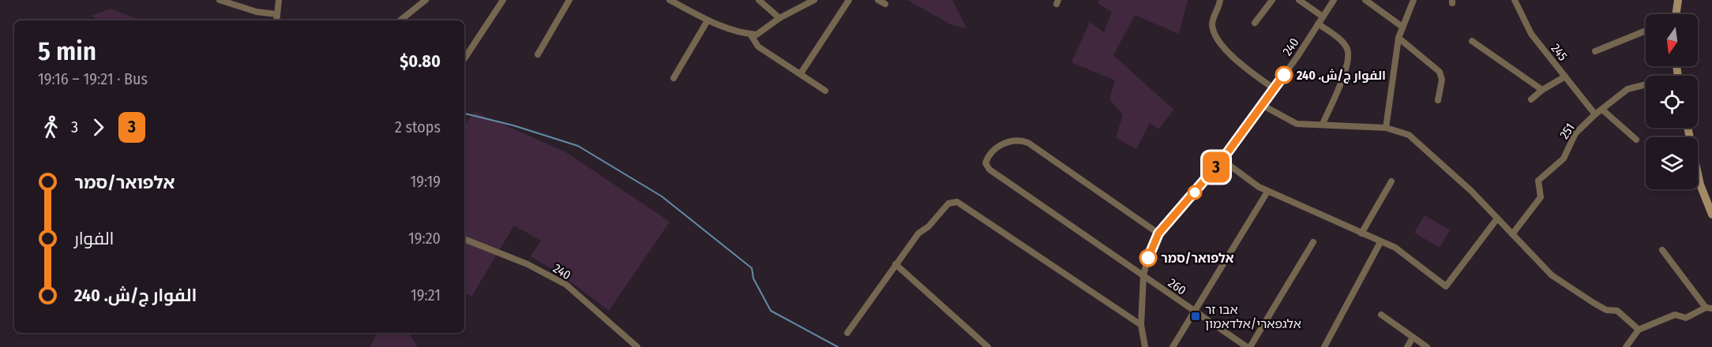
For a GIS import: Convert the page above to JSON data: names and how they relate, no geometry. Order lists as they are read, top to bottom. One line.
{"streets":{"street":["240","245","251","260"]},"crossings":[["240","260"],["245","251"]],"places":{"other":["الفوار ج/ش. 240","אלפואר/סמר"],"transit":["אבו זר אלגפארי/אלדאמון"]},"lines":["bus line 3"],"north":"bottom","page":{"on_map":"3","heading":["5 min","19:16 – 19:21 · Bus","$0.80"],"legs":["3","3","2 stops"],"list":[{"name":"אלפואר/סמר","value":"19:19"},{"name":"الفوار","value":"19:20"},{"name":"الفوار ج/ش. 240","value":"19:21"}]}}
